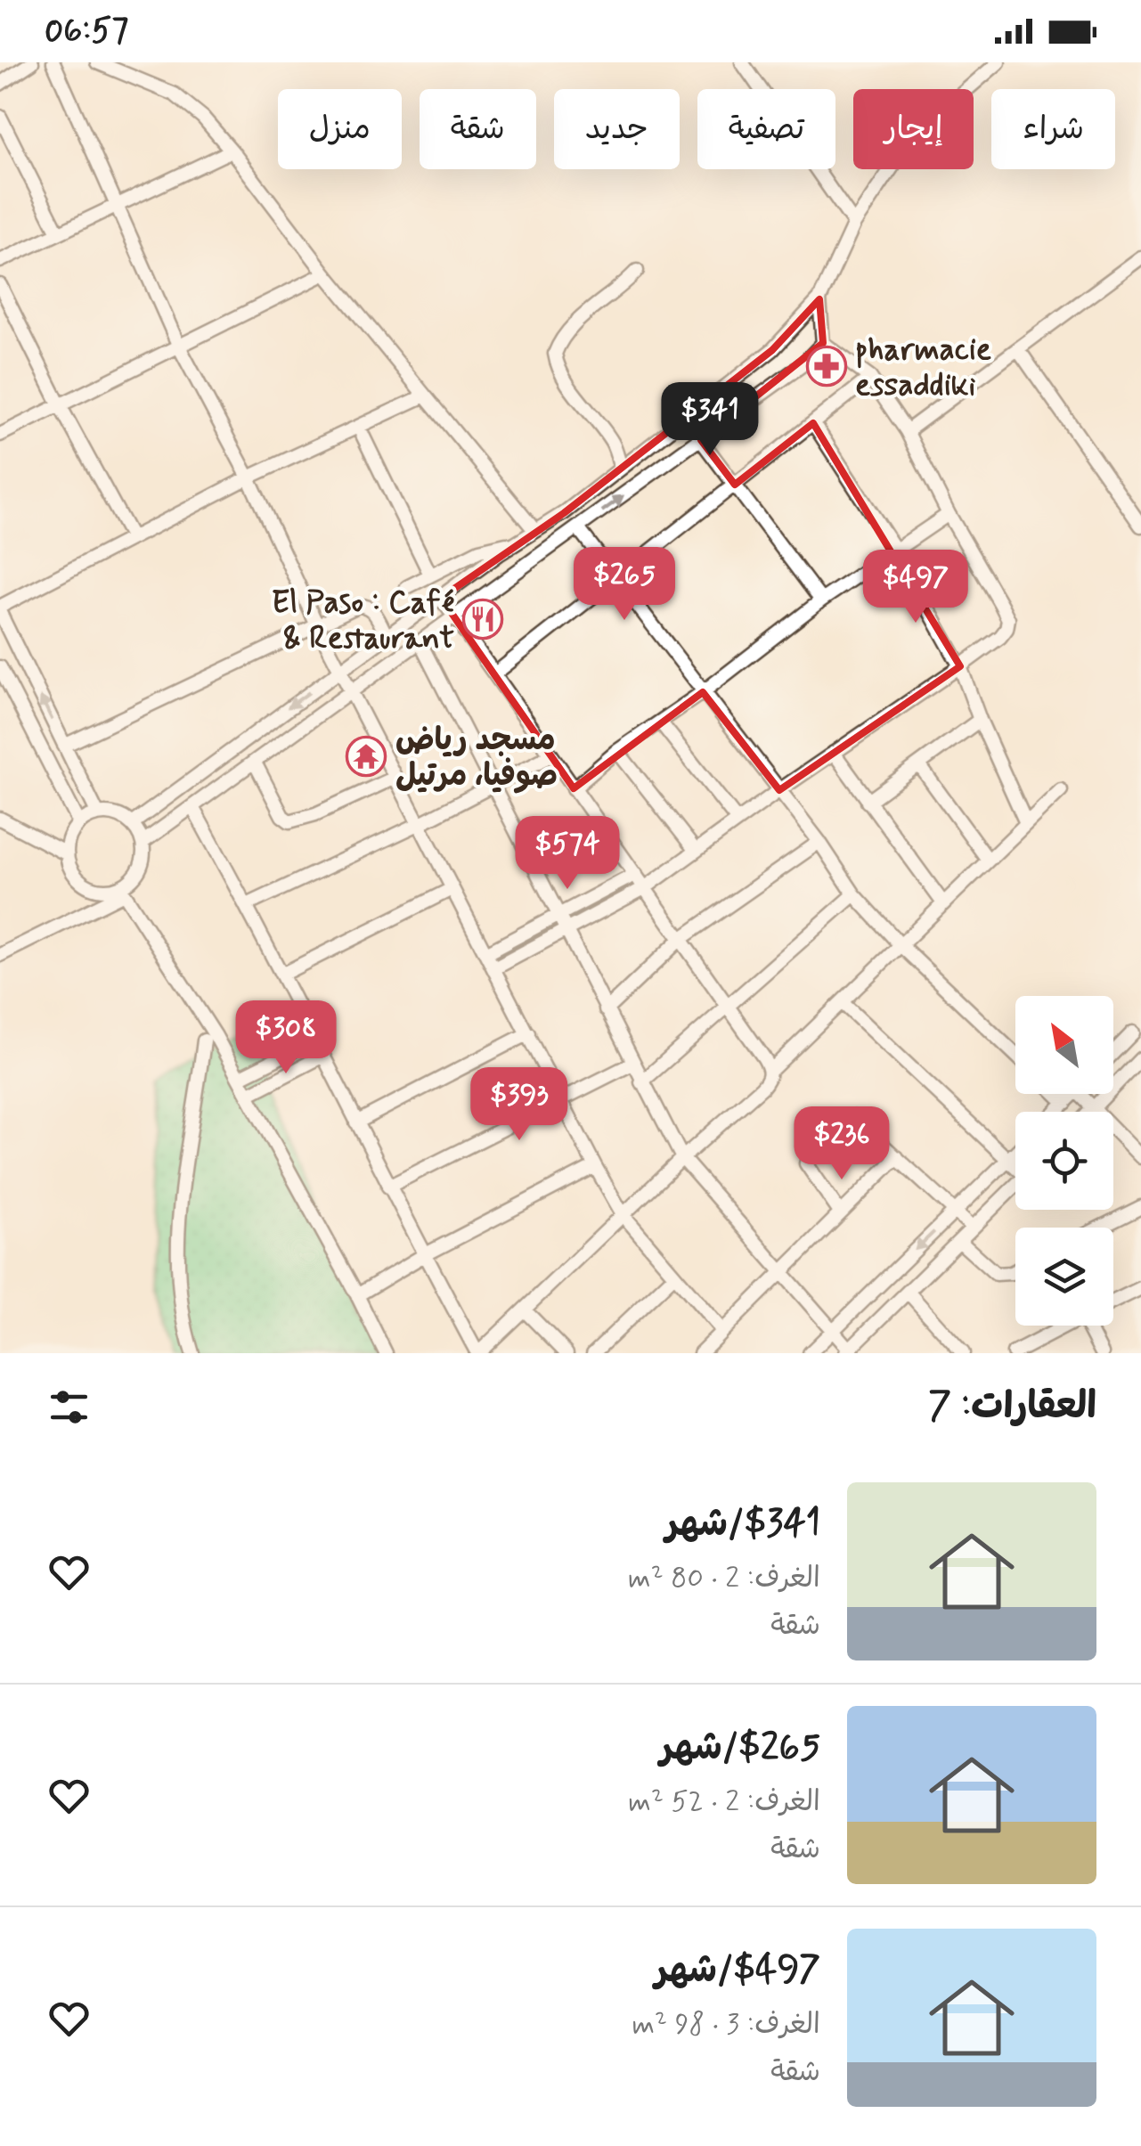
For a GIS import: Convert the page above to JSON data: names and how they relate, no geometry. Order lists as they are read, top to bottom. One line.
{"places":{"pharmacy":["pharmacie essaddiki"],"restaurant":["El Paso : Café & Restaurant"],"temple":["مسجد رياض صوفيا، مرتیل"]},"north":"top left","page":{"status":"06:57","chip":["شراء","إيجار","تصفية","جديد","شقة","منزل"],"price":["$341","$265","$497","$574","$308","$393","$236"],"heading":"العقارات: 7","list":[{"name":"$341/شهر","note":"الغرف: 2 · 80 m² · شقة"},{"name":"$265/شهر","note":"الغرف: 2 · 52 m² · شقة"},{"name":"$497/شهر","note":"الغرف: 3 · 98 m² · شقة"}]}}
